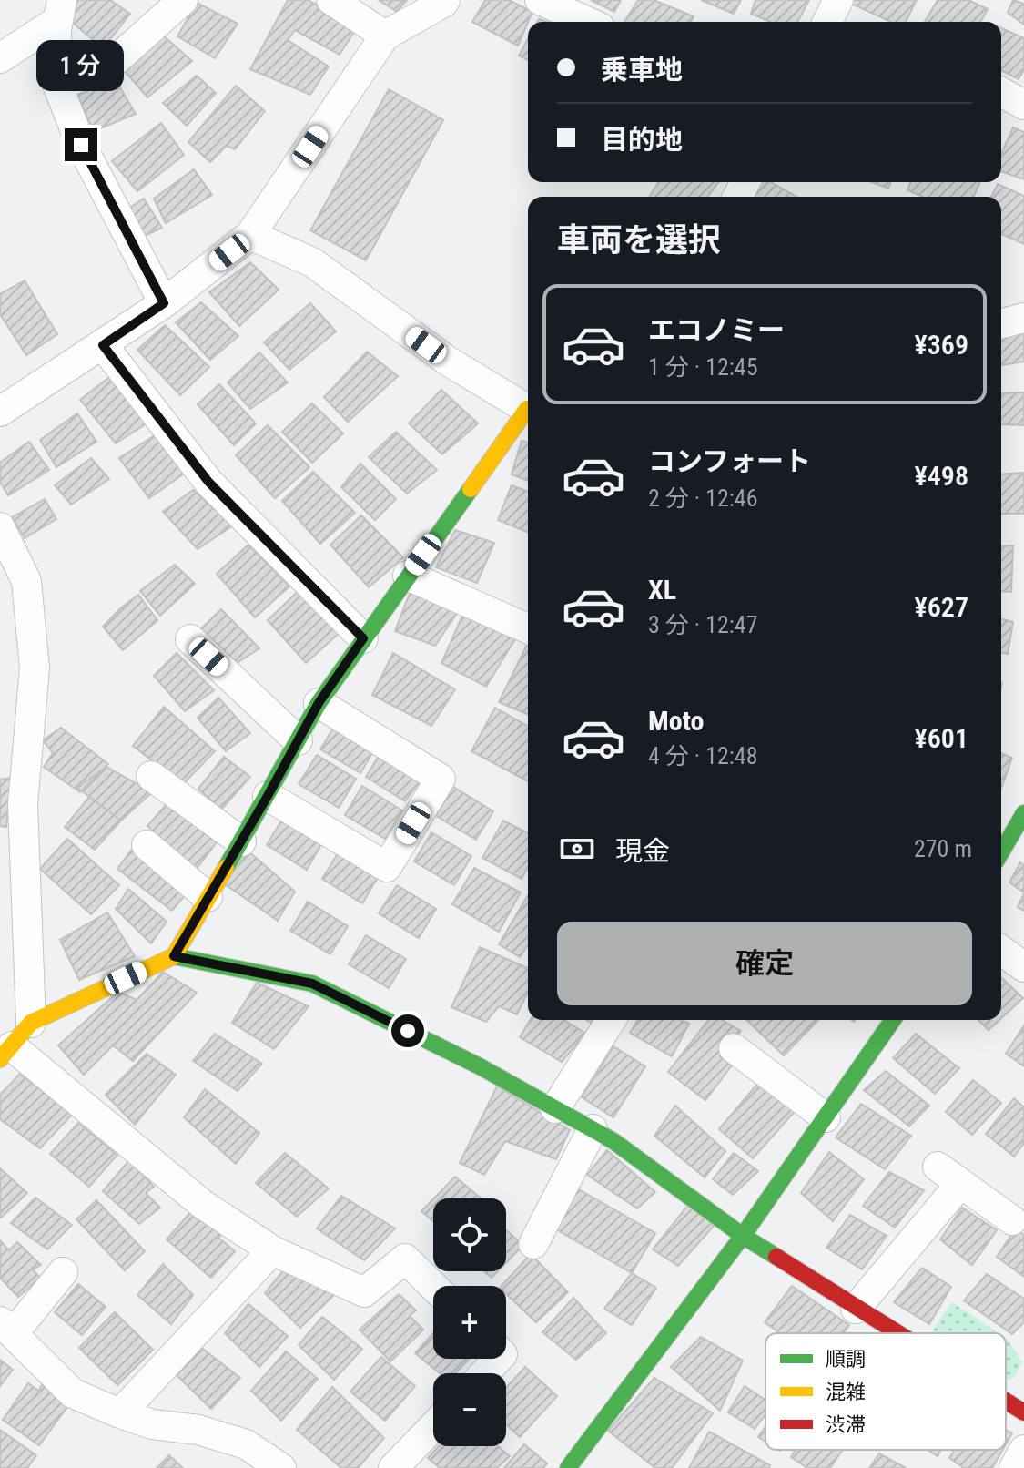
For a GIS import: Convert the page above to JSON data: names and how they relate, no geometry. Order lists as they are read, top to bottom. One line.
{"legend":["順調","混雑","渋滞"],"page":{"banner":["乗車地","目的地"],"bubble":"1 分","heading":"車両を選択","list":[{"name":"エコノミー","note":"1 分 · 12:45","value":"¥369"},{"name":"コンフォート","note":"2 分 · 12:46","value":"¥498"},{"name":"XL","note":"3 分 · 12:47","value":"¥627"},{"name":"Moto","note":"4 分 · 12:48","value":"¥601"}],"pay":["現金","270 m"],"buttons":"確定","map_buttons":["+","−"]}}
